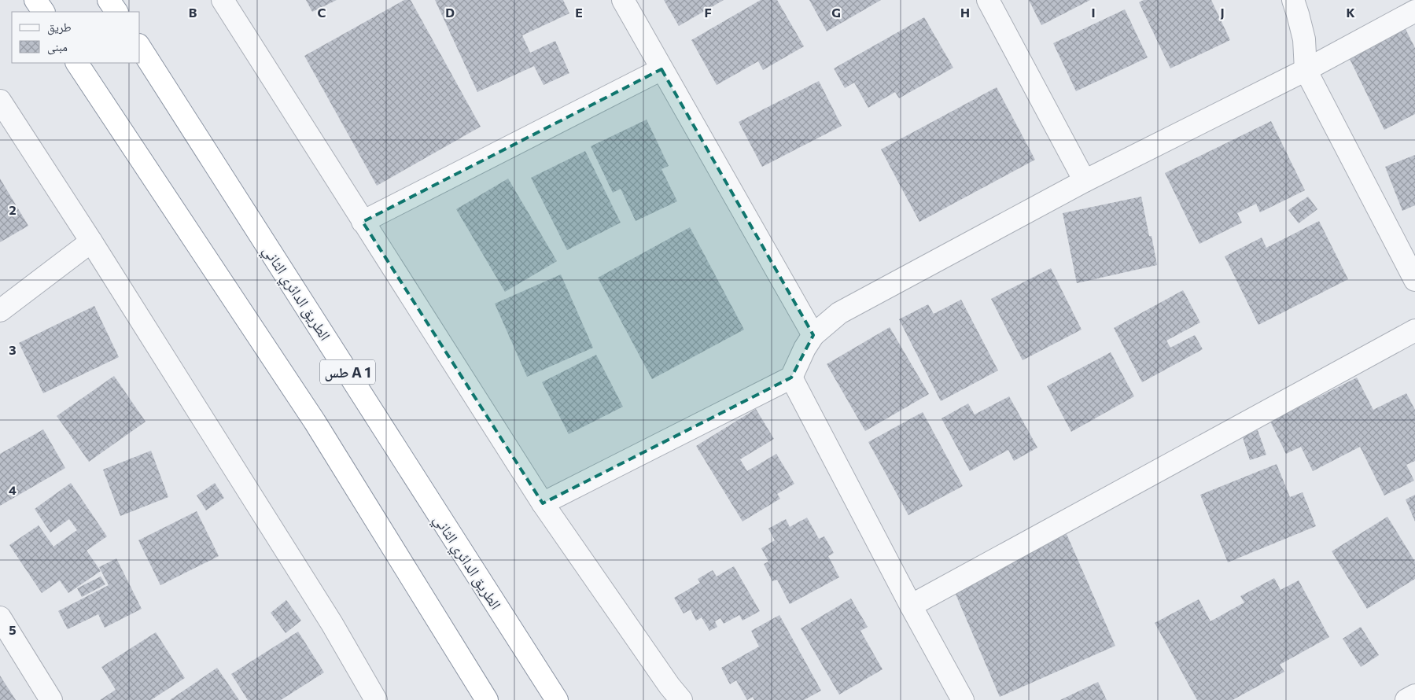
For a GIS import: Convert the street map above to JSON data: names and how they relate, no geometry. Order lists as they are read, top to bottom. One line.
{"streets":{"highway":["الطريق الدائري الثاني","طس A 1"]},"legend":["طريق","مبنى"],"grid":{"columns":["B","C","D","E","F","G","H","I","J","K"],"rows":["2","3","4","5"]}}
